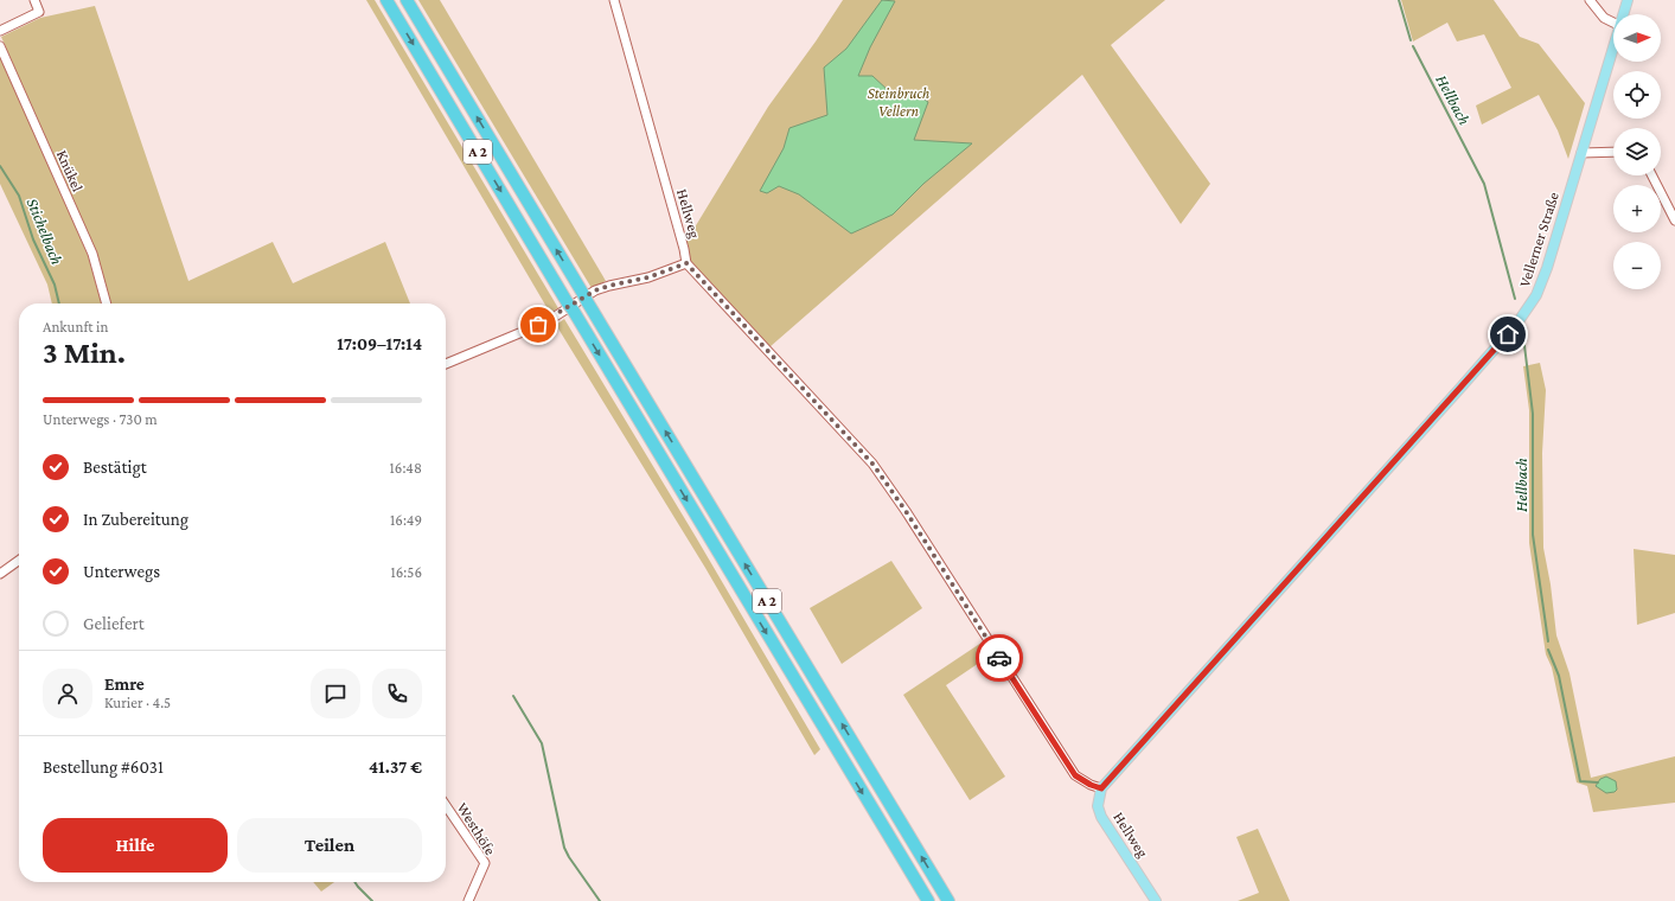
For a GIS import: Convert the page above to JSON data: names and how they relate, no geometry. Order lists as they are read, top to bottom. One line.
{"streets":{"highway":["A 2"],"main road":["Hellweg","Vellerner Straße"],"street":["Knükel","Westhöfe"]},"crossings":[["Hellweg","Vellerner Straße"]],"water":["Hellbach","Stichelbach"],"parks":["Steinbruch Vellern"],"north":"right","page":{"map_buttons":["+","−"],"heading":["3 Min.","Ankunft in","17:09–17:14"],"panel":["Emre","Kurier · 4.5","Bestellung #6031","41.37 €"],"bar":"Unterwegs · 730 m","list":[["Bestätigt","16:48"],["In Zubereitung","16:49"],["Unterwegs","16:56"],"Geliefert"],"buttons":["Hilfe","Teilen"]}}
